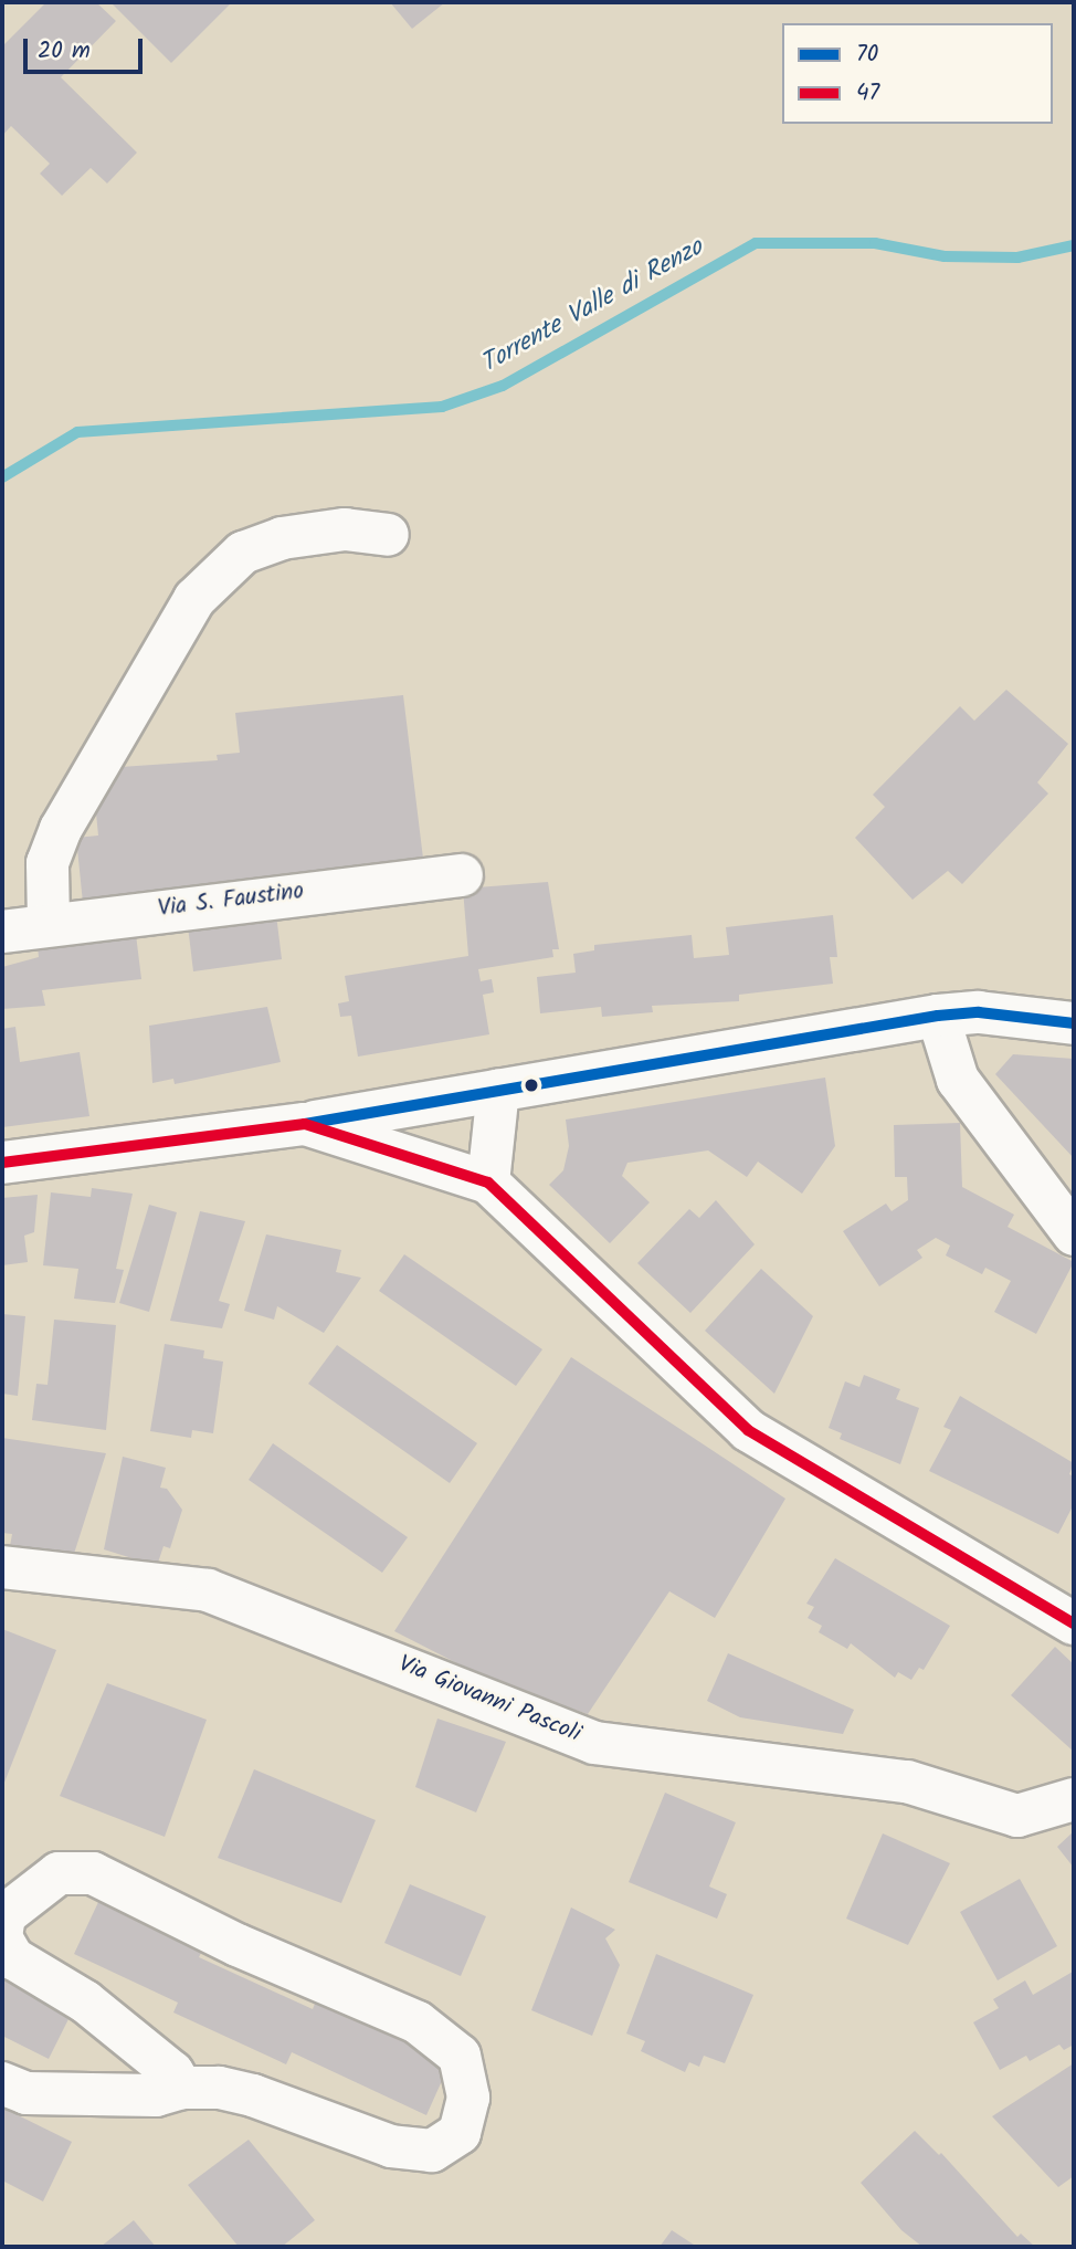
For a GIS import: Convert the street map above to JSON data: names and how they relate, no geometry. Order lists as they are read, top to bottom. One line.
{"streets":{"street":["Via S. Faustino","Via Giovanni Pascoli"]},"water":["Torrente Valle di Renzo"],"lines":["transit line 70","transit line 47"],"legend":["70","47"],"scale_bar":"20 m"}
